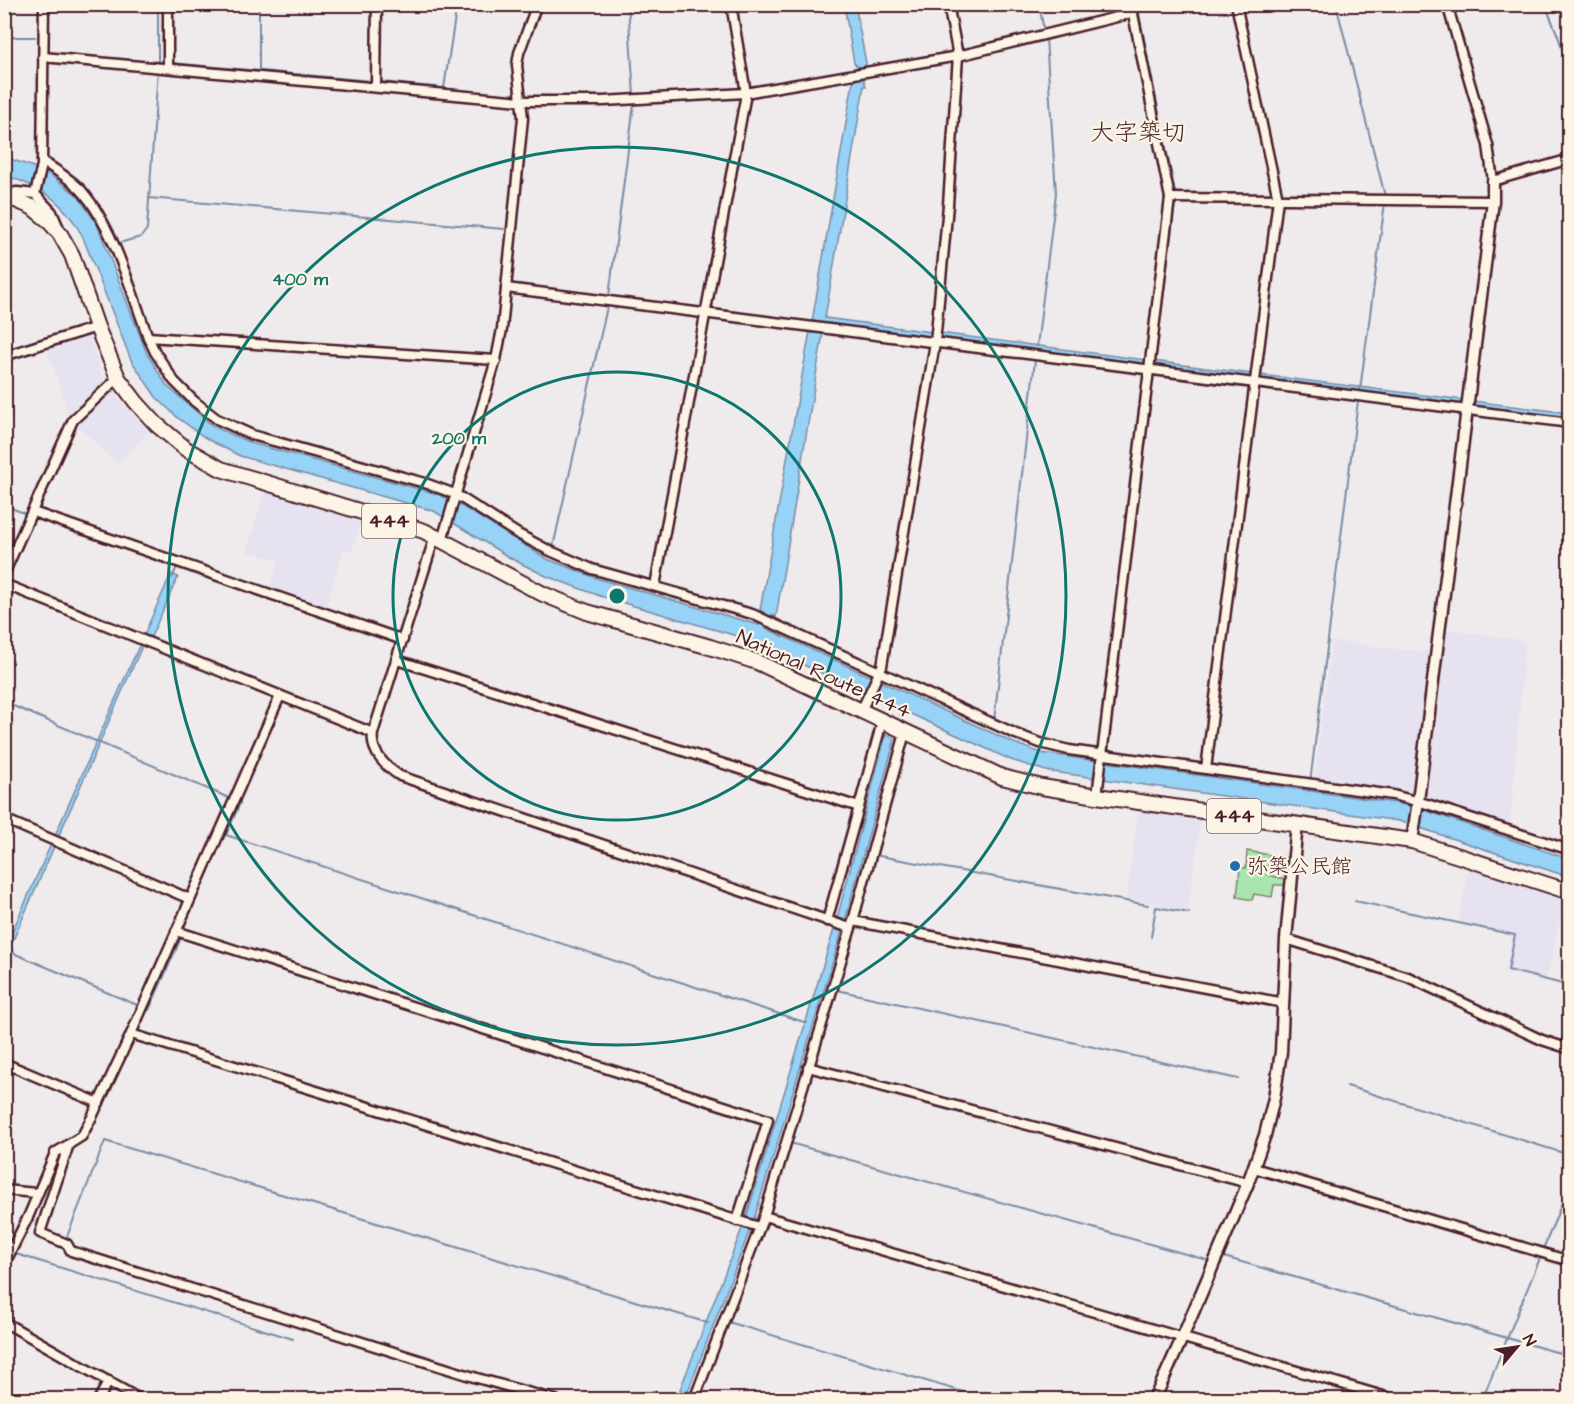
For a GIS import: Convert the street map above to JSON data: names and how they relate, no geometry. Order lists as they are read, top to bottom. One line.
{"streets":{"highway":["444","National Route 444"]},"districts":["大字築切"],"places":["弥築公民館"],"north":"top right","rings":["400 m","200 m"]}
